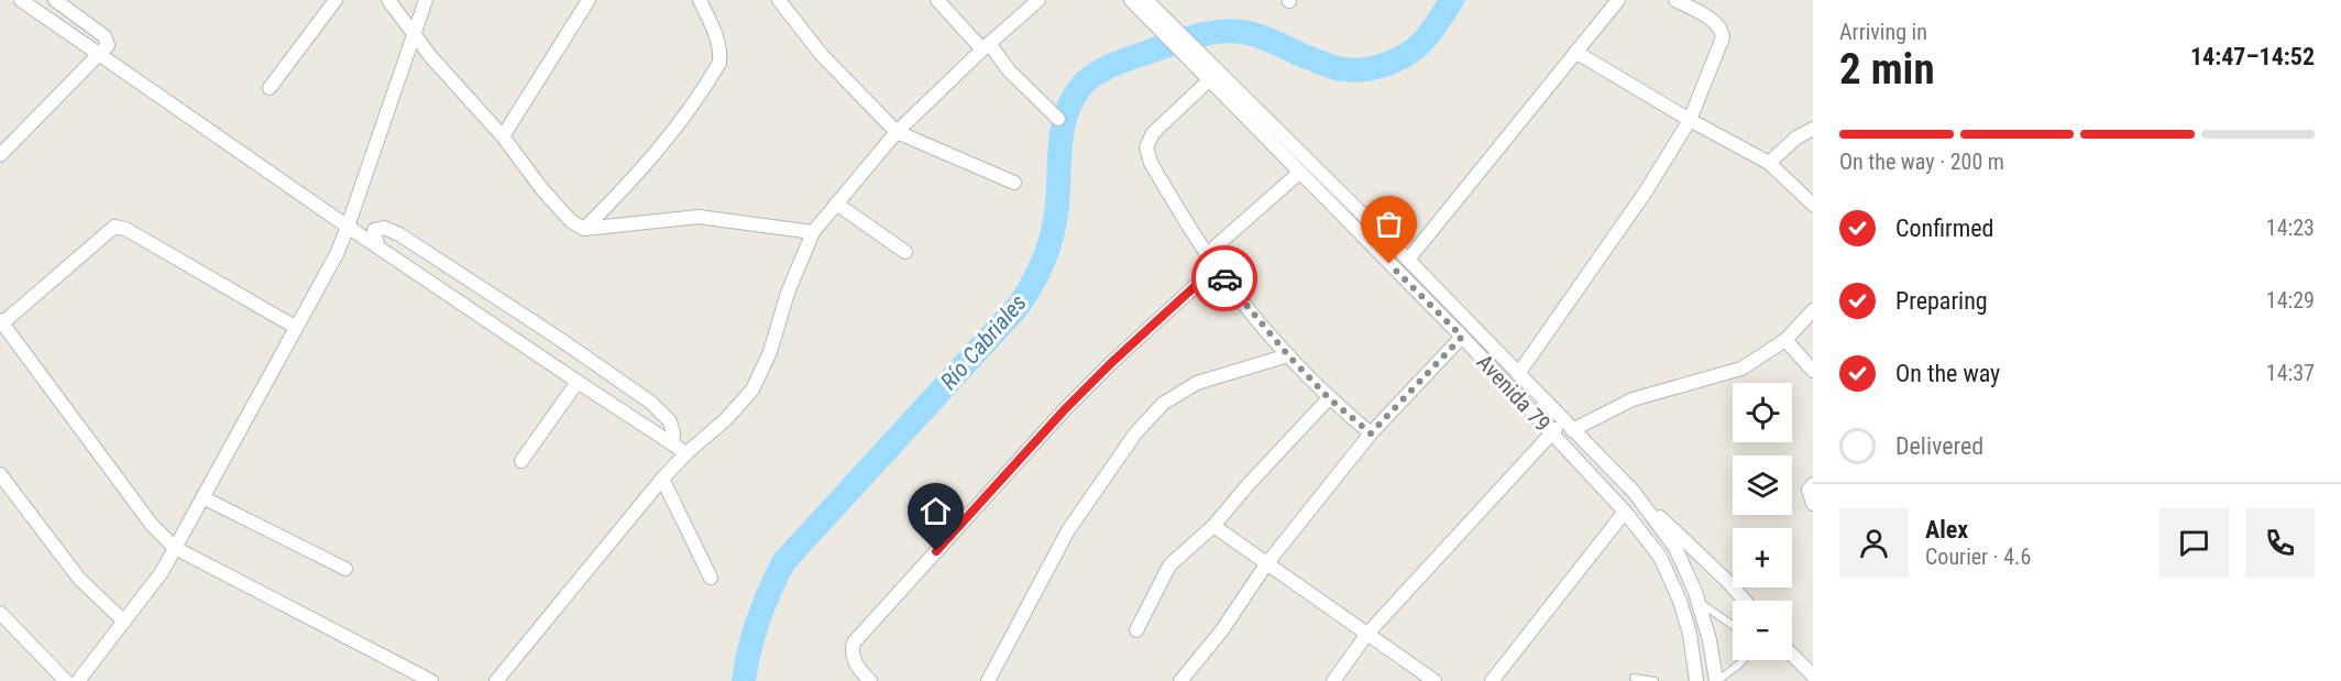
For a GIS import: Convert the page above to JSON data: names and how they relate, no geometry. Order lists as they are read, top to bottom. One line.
{"streets":{"street":["Avenida 79"]},"water":["Río Cabriales"],"page":{"heading":["2 min","Arriving in","14:47–14:52"],"panel":["Alex","Courier · 4.6"],"bar":"On the way · 200 m","list":[["Confirmed","14:23"],["Preparing","14:29"],["On the way","14:37"],"Delivered"],"map_buttons":["+","−"]}}
